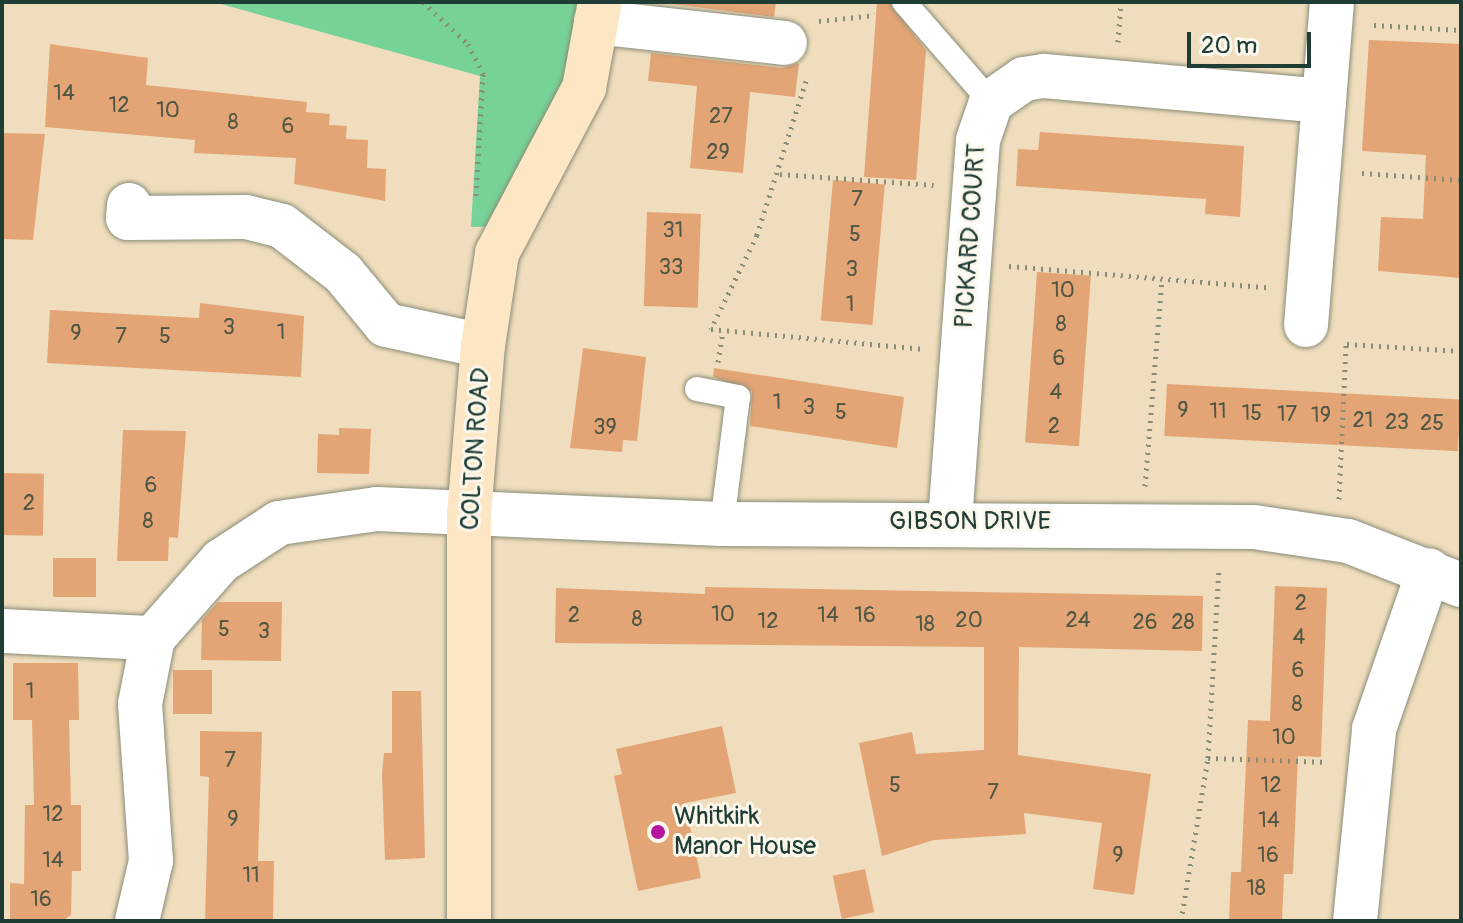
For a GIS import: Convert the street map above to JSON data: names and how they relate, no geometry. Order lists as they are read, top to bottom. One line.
{"streets":{"street":["PICKARD COURT","COLTON ROAD","GIBSON DRIVE"]},"crossings":[["PICKARD COURT","GIBSON DRIVE"],["COLTON ROAD","GIBSON DRIVE"]],"places":["Whitkirk Manor House"],"house_numbers":["14","12","10","27","8","6","29","7","31","5","33","3","10","1","8","3","1","9","7","5","6","4","1","3","9","11","5","15","17","19","21","23","25","2","39","6","2","8","2","10","2","14","16","8","20","24","12","26","28","18","5","3","4","6","1","8","10","7","5","12","7","12","9","14","9","16","14","11","18","16"],"scale_bar":"20 m"}
